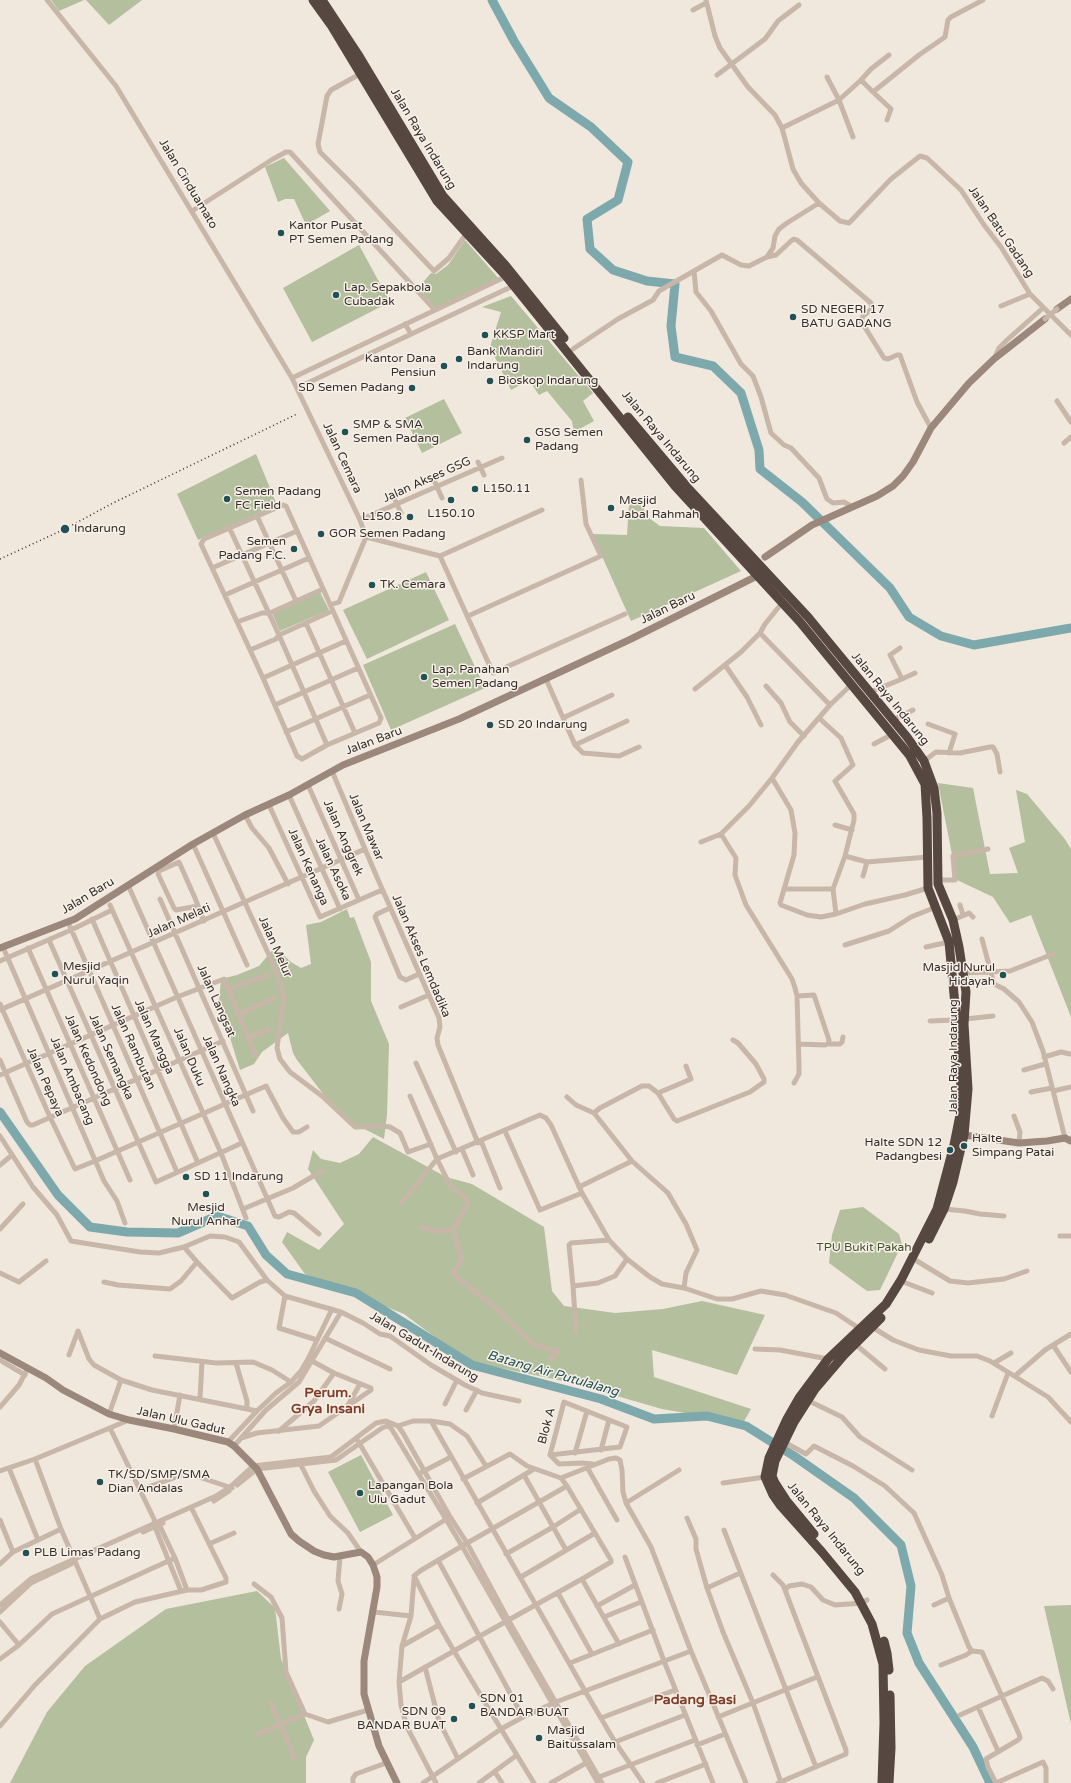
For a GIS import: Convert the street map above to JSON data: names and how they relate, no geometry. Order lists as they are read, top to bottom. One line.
{"streets":{"highway":["Jalan Raya Indarung"],"street":["Jalan Cinduamato","Jalan Batu Gadang","Jalan Cemara","Jalan Akses GSG","Jalan Baru","Jalan Mawar","Jalan Anggrek","Jalan Kenanga","Jalan Asoka","Jalan Melati","Jalan Melur","Jalan Akses Lemdadika","Jalan Langsat","Jalan Mangga","Jalan Rambutan","Jalan Semangka","Jalan Duku","Jalan Kedondong","Jalan Nangka","Jalan Ambacang","Jalan Pepaya","Jalan Gadut-Indarung","Jalan Ulu Gadut","Blok A"]},"crossings":[["Jalan Raya Indarung","Jalan Baru"],["Jalan Cinduamato","Jalan Cemara"],["Jalan Cemara","Jalan Akses GSG"],["Jalan Baru","Jalan Mawar"],["Jalan Baru","Jalan Anggrek"],["Jalan Baru","Jalan Kenanga"],["Jalan Baru","Jalan Asoka"],["Jalan Baru","Jalan Melur"],["Jalan Baru","Jalan Rambutan"],["Jalan Baru","Jalan Nangka"],["Jalan Baru","Jalan Ambacang"],["Jalan Mawar","Jalan Asoka"],["Jalan Mawar","Jalan Melati"],["Jalan Mawar","Jalan Akses Lemdadika"],["Jalan Anggrek","Jalan Asoka"],["Jalan Anggrek","Jalan Melati"],["Jalan Kenanga","Jalan Asoka"],["Jalan Kenanga","Jalan Melati"],["Jalan Asoka","Jalan Melati"],["Jalan Asoka","Jalan Akses Lemdadika"],["Jalan Melati","Jalan Melur"],["Jalan Melati","Jalan Langsat"],["Jalan Melati","Jalan Mangga"],["Jalan Melati","Jalan Rambutan"],["Jalan Melati","Jalan Semangka"],["Jalan Melati","Jalan Duku"],["Jalan Melati","Jalan Kedondong"],["Jalan Melati","Jalan Nangka"],["Jalan Melati","Jalan Ambacang"],["Jalan Melati","Jalan Pepaya"],["Jalan Mangga","Jalan Duku"],["Jalan Rambutan","Jalan Semangka"],["Jalan Ambacang","Jalan Pepaya"]],"districts":["Perum. Grya Insani","Padang Basi"],"water":["Batang Air Putulalang"],"parks":["TPU Bukit Pakah"],"places":["Kantor Pusat PT Semen Padang","Lap. Sepakbola Cubadak","SD NEGERI 17 BATU GADANG","KKSP Mart","Bank Mandiri Indarung","Kantor Dana Pensiun","Bioskop Indarung","SD Semen Padang","SMP & SMA Semen Padang","GSG Semen Padang","L150.11","Semen Padang FC Field","L150.10","Mesjid Jabal Rahmah","L150.8","Indarung","GOR Semen Padang","Semen Padang F.C.","TK. Cemara","Lap. Panahan Semen Padang","SD 20 Indarung","Mesjid Nurul Yaqin","Masjid Nurul Hidayah","Halte Simpang Patai","Halte SDN 12 Padangbesi","SD 11 Indarung","Mesjid Nurul Anhar","TK/SD/SMP/SMA Dian Andalas","Lapangan Bola Ulu Gadut","PLB Limas Padang","SDN 01 BANDAR BUAT","SDN 09 BANDAR BUAT","Masjid Baitussalam"]}
